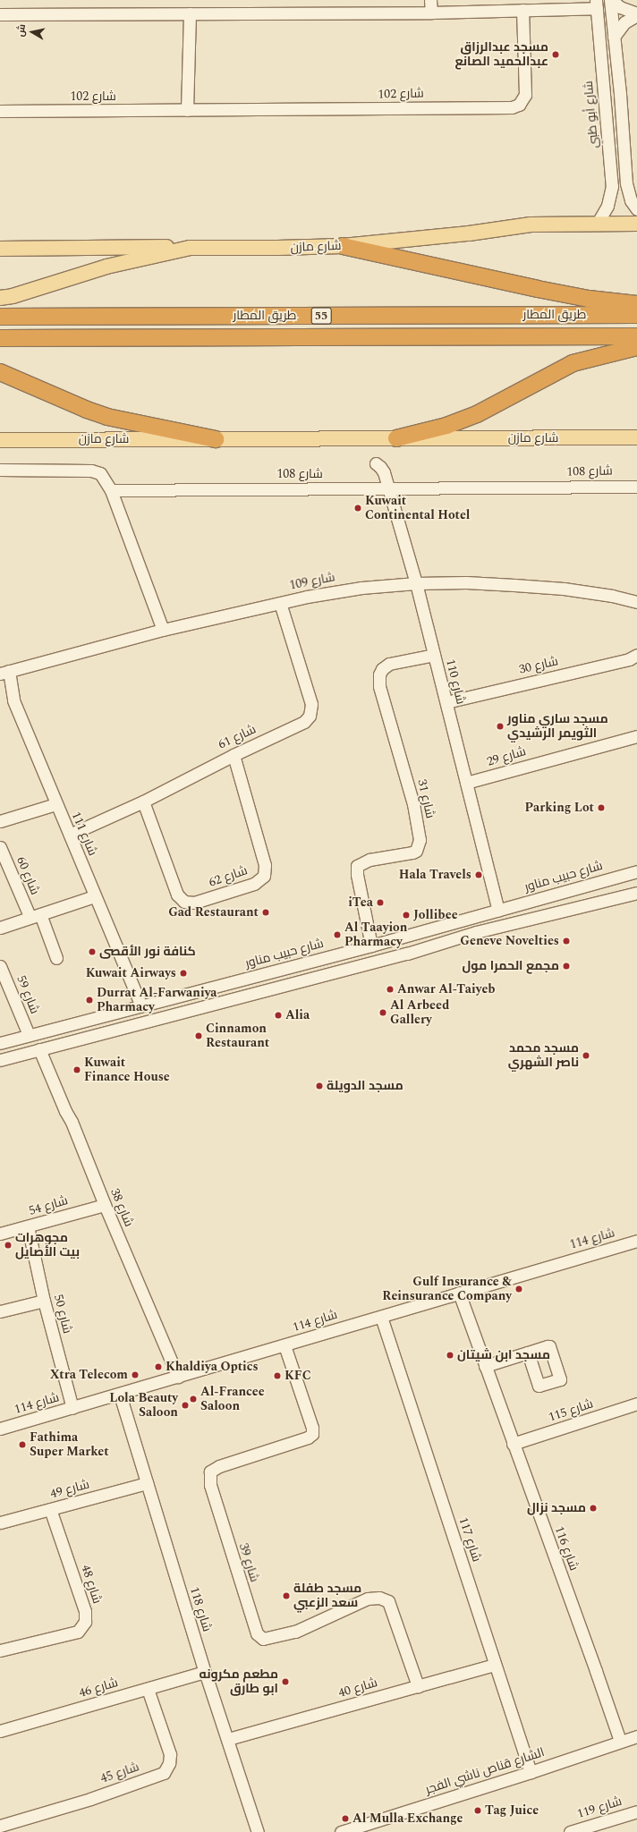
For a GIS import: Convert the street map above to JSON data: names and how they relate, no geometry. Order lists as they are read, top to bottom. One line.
{"streets":{"highway":["طريق المطار","55"],"main road":["شارع مازن"],"street":["شارع 102","شارع أبو ظبي","شارع 108","شارع 109","شارع 30","شارع 110","شارع 61","شارع 29","شارع 31","شارع 111","شارع 60","شارع 62","شارع حبيب مناور","شارع 59","شارع 54","شارع 38","شارع 114","شارع 50","شارع 115","شارع 49","شارع 117","شارع 116","شارع 39","شارع 48","شارع 118","شارع 46","شارع 40","الشارع قناص ناشي الفجر","شارع 45","شارع 119"]},"crossings":[["شارع أبو ظبي","شارع مازن"],["شارع 108","شارع 110"],["شارع 109","شارع 110"],["شارع 109","شارع 61"],["شارع 109","شارع 111"],["شارع 30","شارع 110"],["شارع 110","شارع 29"],["شارع 110","شارع 31"],["شارع 110","شارع حبيب مناور"],["شارع 61","شارع 111"],["شارع 61","شارع 62"],["شارع 31","شارع حبيب مناور"],["شارع 111","شارع حبيب مناور"],["شارع حبيب مناور","شارع 59"],["شارع 54","شارع 38"],["شارع 54","شارع 50"],["شارع 38","شارع 114"],["شارع 114","شارع 50"],["شارع 114","شارع 117"],["شارع 114","شارع 116"],["شارع 114","شارع 39"],["شارع 114","شارع 118"],["شارع 115","شارع 116"],["شارع 49","شارع 48"],["شارع 49","شارع 118"],["شارع 117","شارع 40"],["شارع 117","الشارع قناص ناشي الفجر"],["شارع 116","الشارع قناص ناشي الفجر"],["شارع 39","شارع 40"],["شارع 118","شارع 46"],["شارع 118","شارع 40"],["شارع 46","شارع 45"]],"places":["مسجد عبدالرزاق عبدالحميد الصانع","Kuwait Continental Hotel","مسجد ساري مناور الثويمر الرشيدي","Parking Lot","Hala Travels","iTea","Gad Restaurant","Jollibee","Al Taayion Pharmacy","Geneve Novelties","كنافة نور الأقصى","مجمع الحمرا مول","Kuwait Airways","Anwar Al-Taiyeb","Durrat Al-Farwaniya Pharmacy","Al Arbeed Gallery","Alia","Cinnamon Restaurant","مسجد محمد ناصر الشهري","Kuwait Finance House","مسجد الدويلة","مجوهرات بيت الأصايل","Gulf Insurance & Reinsurance Company","مسجد ابن شيتان","Khaldiya Optics","Xtra Telecom","KFC","Al-Francee Saloon","Lola Beauty Saloon","Fathima Super Market","مسجد نزال","مسجد طفلة سعد الزعبي","مطعم مكرونه ابو طارق","Tag Juice","Al Mulla Exchange"],"north":"left"}
